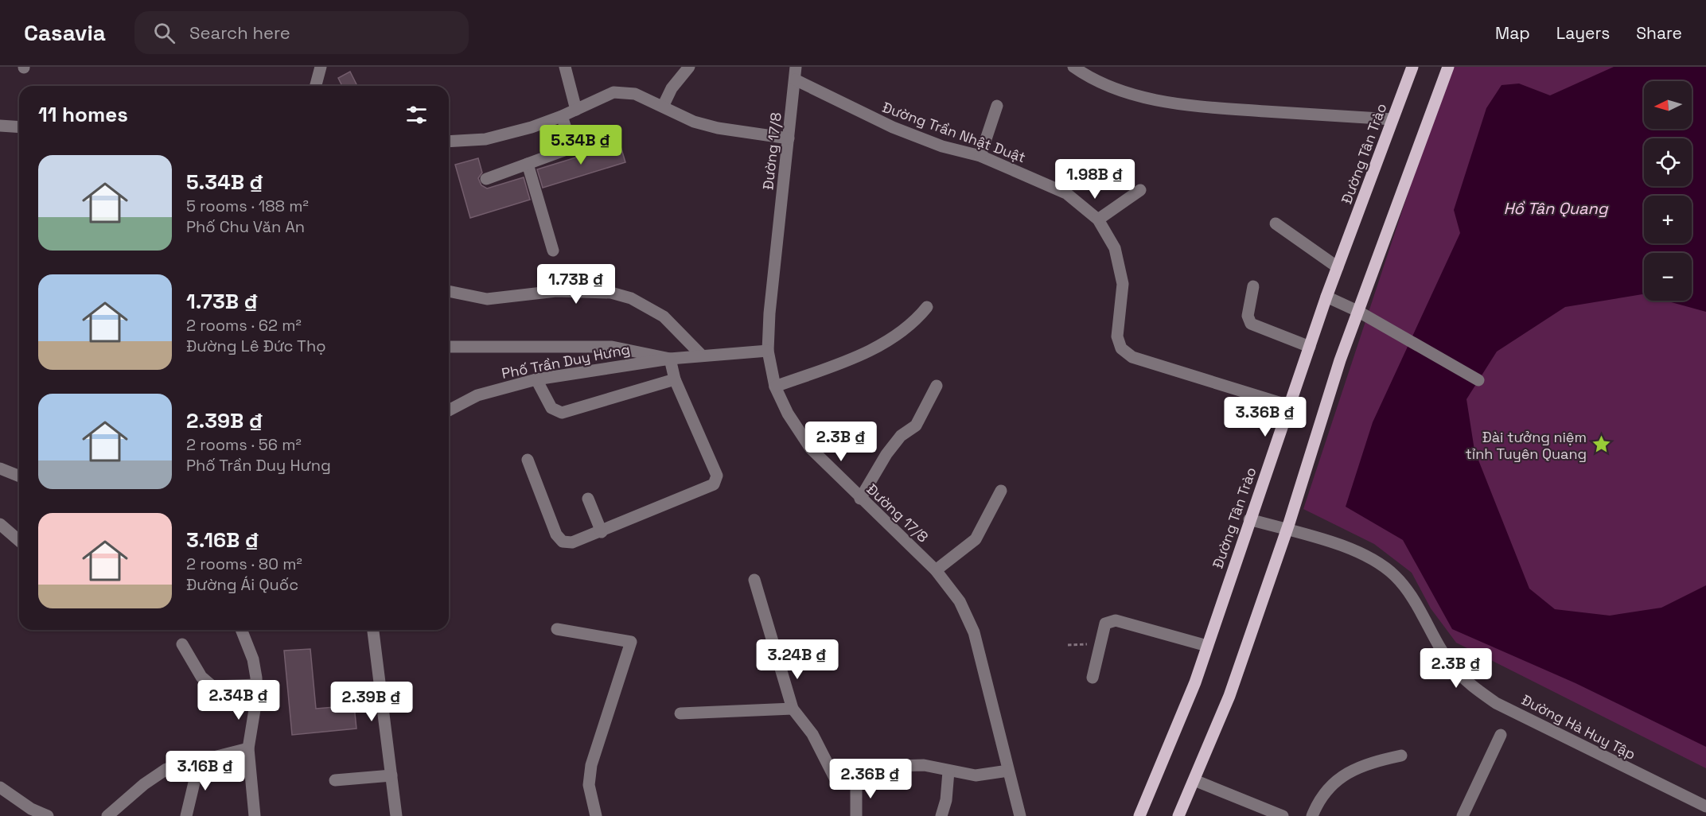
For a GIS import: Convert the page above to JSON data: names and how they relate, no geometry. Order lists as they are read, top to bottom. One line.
{"streets":{"main road":["Đường Tân Trào"],"street":["Đường Trần Nhật Duật","Đường 17/8","Phố Trần Duy Hưng","Đường Hà Huy Tập"]},"crossings":[["Đường Trần Nhật Duật","Đường 17/8"],["Đường Trần Nhật Duật","Đường Tân Trào"],["Đường Tân Trào","Đường Hà Huy Tập"]],"water":["Hồ Tân Quang"],"places":{"place":["Đài tưởng niệm tỉnh Tuyên Quang"]},"north":"left","page":{"header":"Casavia","search":"Search here","nav":["Map","Layers","Share"],"map_buttons":["+","−"],"heading":"11 homes","price":["5.34B ₫","1.98B ₫","1.73B ₫","3.36B ₫","2.3B ₫","3.24B ₫","2.3B ₫","2.34B ₫","2.39B ₫","3.16B ₫","2.36B ₫"],"list":[{"name":"5.34B ₫","note":"5 rooms · 188 m² · Phố Chu Văn An"},{"name":"1.73B ₫","note":"2 rooms · 62 m² · Đường Lê Đức Thọ"},{"name":"2.39B ₫","note":"2 rooms · 56 m² · Phố Trần Duy Hưng"},{"name":"3.16B ₫","note":"2 rooms · 80 m² · Đường Ái Quốc"}]}}
